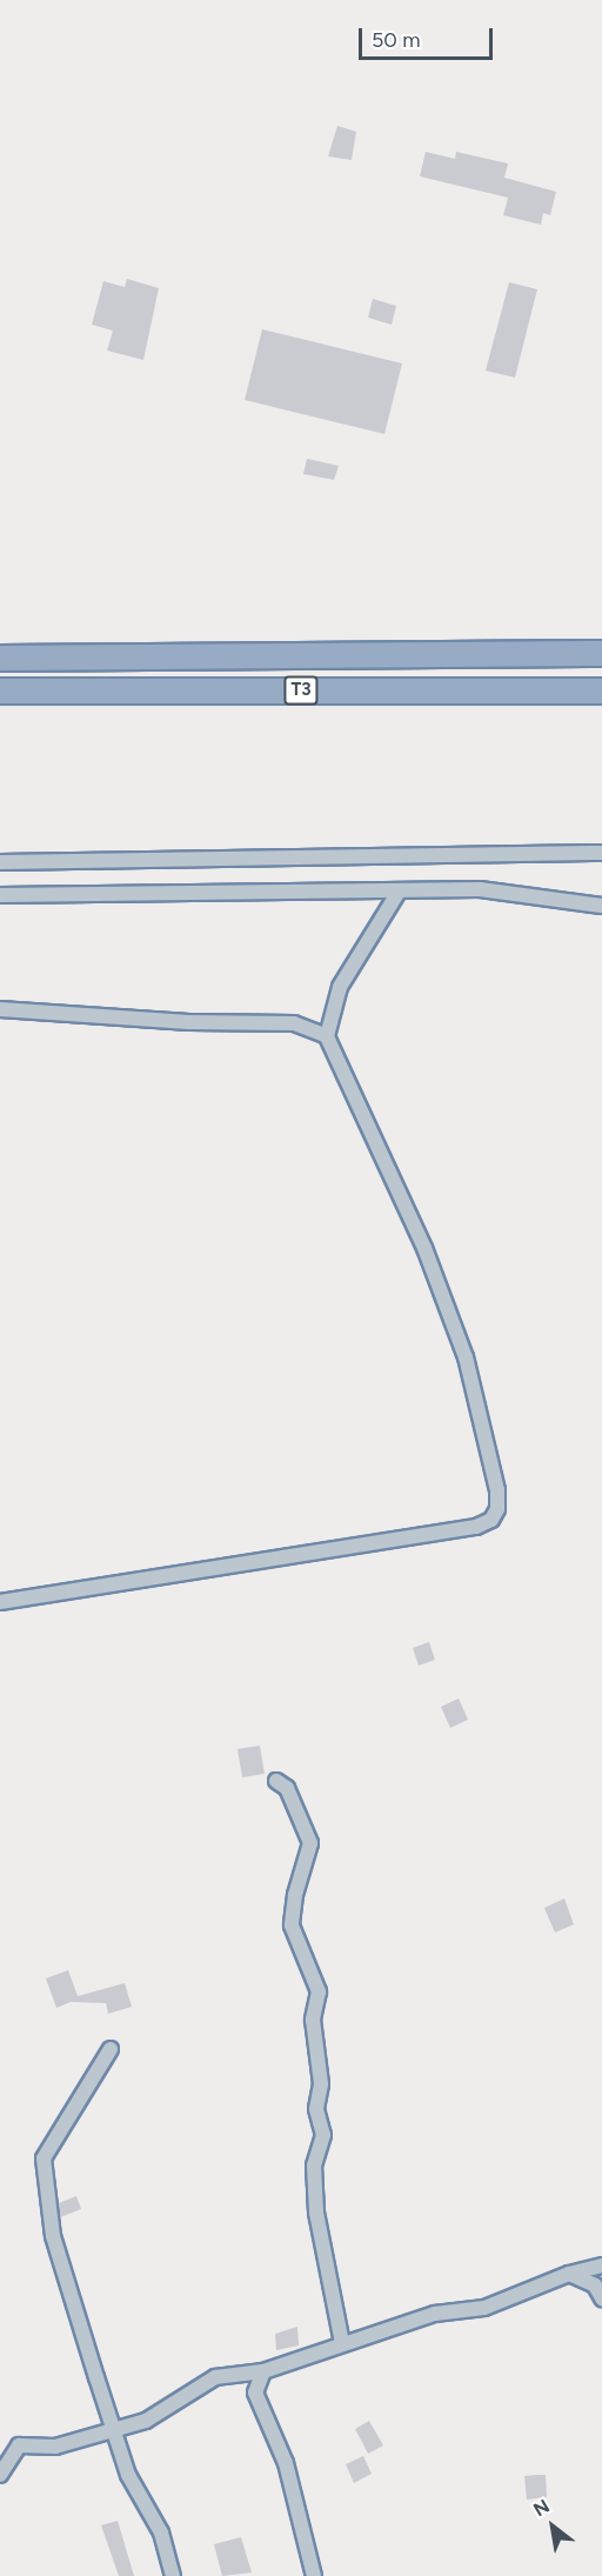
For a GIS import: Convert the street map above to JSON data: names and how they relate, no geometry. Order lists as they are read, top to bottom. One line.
{"streets":{"highway":["T3"]},"scale_bar":"50 m","north":"top left"}
